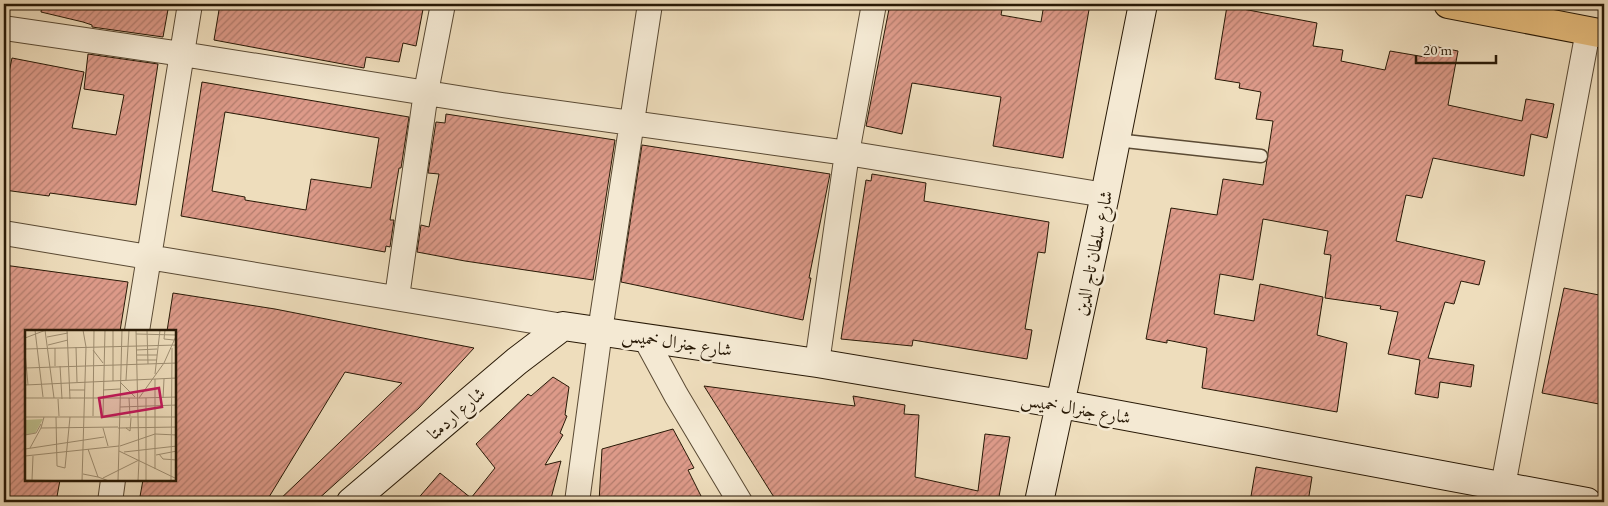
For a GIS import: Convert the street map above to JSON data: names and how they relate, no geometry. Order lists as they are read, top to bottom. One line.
{"streets":{"main road":["شارع سلطان تاج الدين","شارع جنرال خميس","شارع اردمتا"]},"crossings":[["شارع سلطان تاج الدين","شارع جنرال خميس"],["شارع جنرال خميس","شارع اردمتا"]],"scale_bar":"20 m"}
